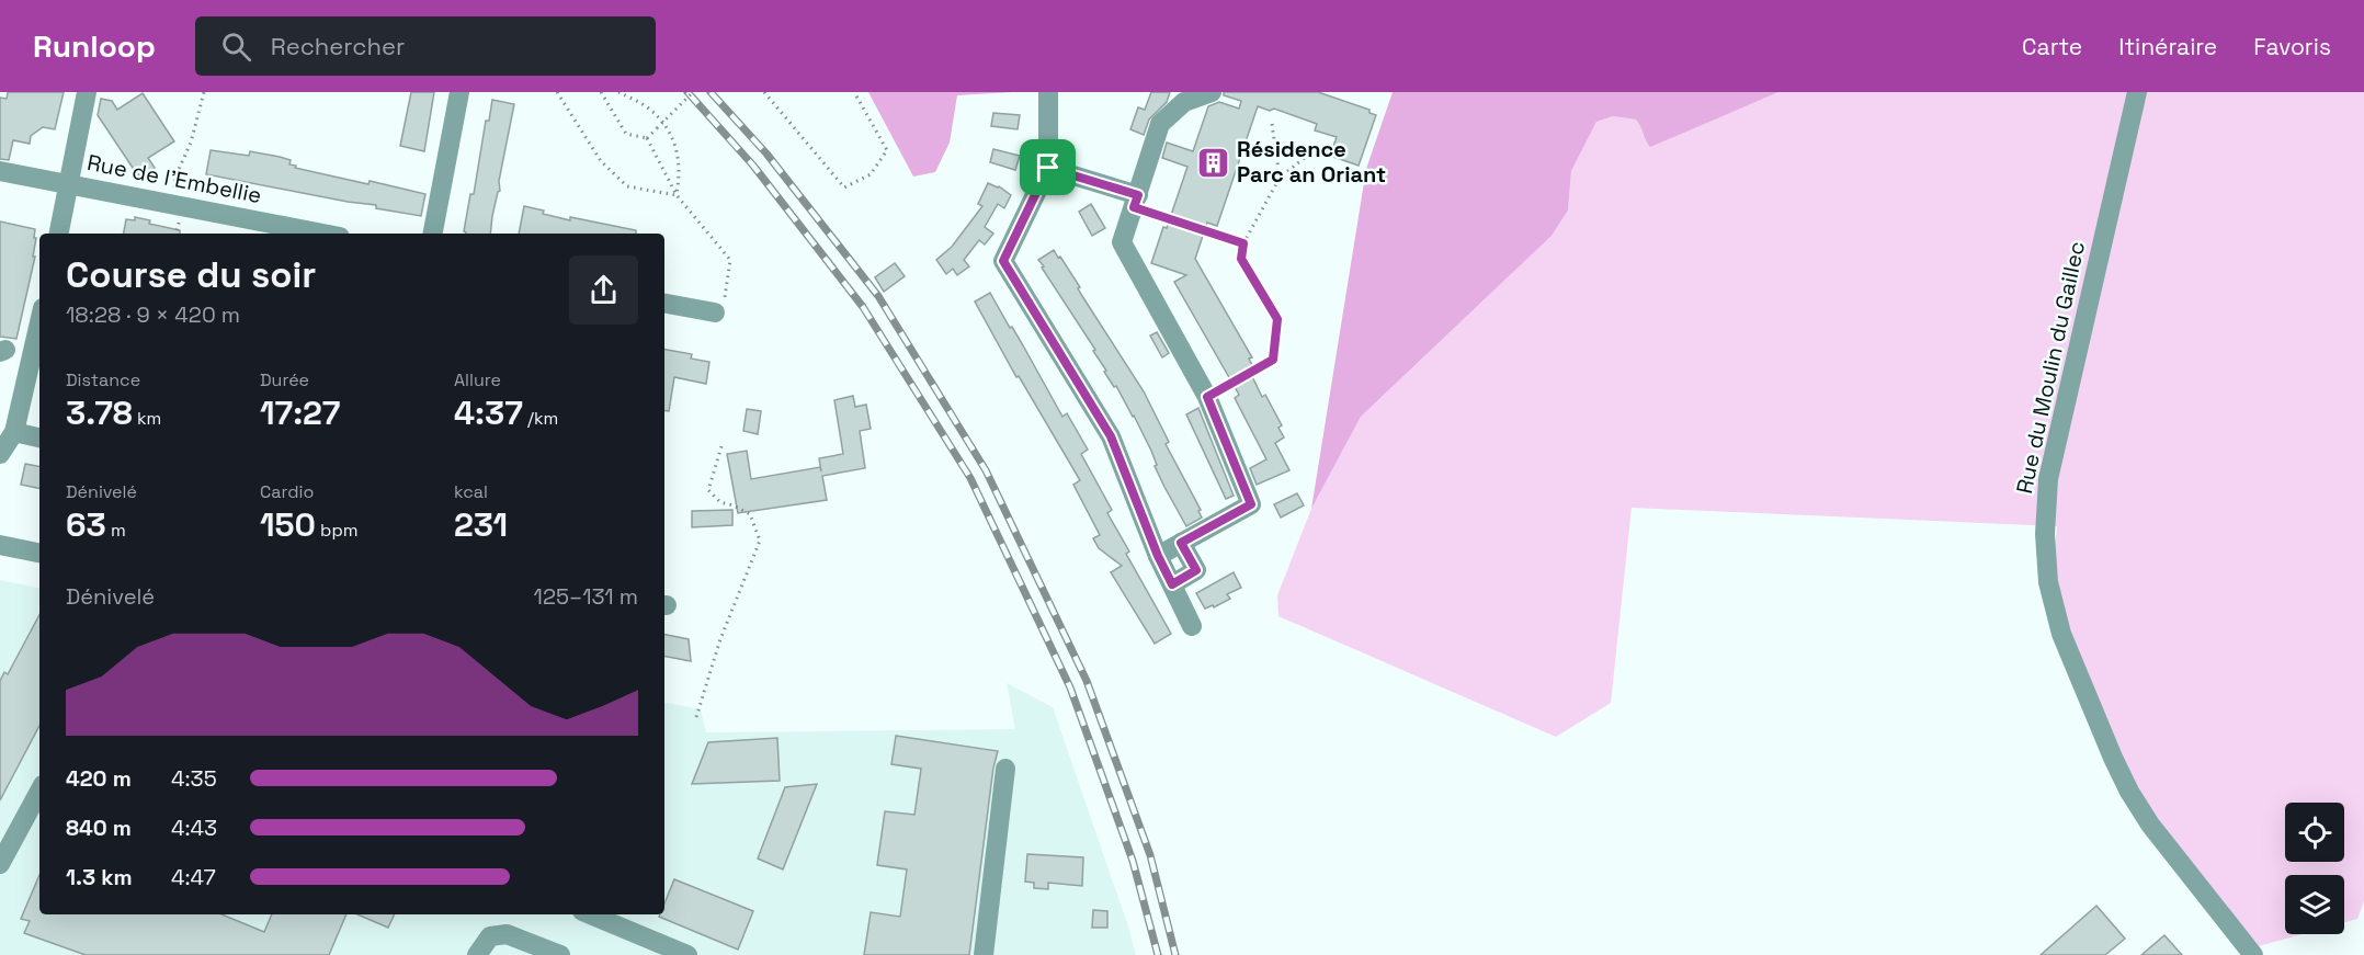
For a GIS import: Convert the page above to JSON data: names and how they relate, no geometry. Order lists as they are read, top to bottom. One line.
{"streets":{"street":["Rue de l'Embellie","Rue du Moulin du Gaillec"]},"places":{"building":["Résidence Parc an Oriant"]},"page":{"header":"Runloop","search":"Rechercher","nav":["Carte","Itinéraire","Favoris"],"heading":["Course du soir","18:28 · 9 × 420 m"],"stats":[["Distance","3.78 km"],["Durée","17:27"],["Allure","4:37 /km"],["Dénivelé","63 m"],["Cardio","150 bpm"],["kcal","231"]],"chart":["Dénivelé","125–131 m"],"list":[{"name":"420 m","note":"4:35"},{"name":"840 m","note":"4:43"},{"name":"1.3 km","note":"4:47"}]}}
